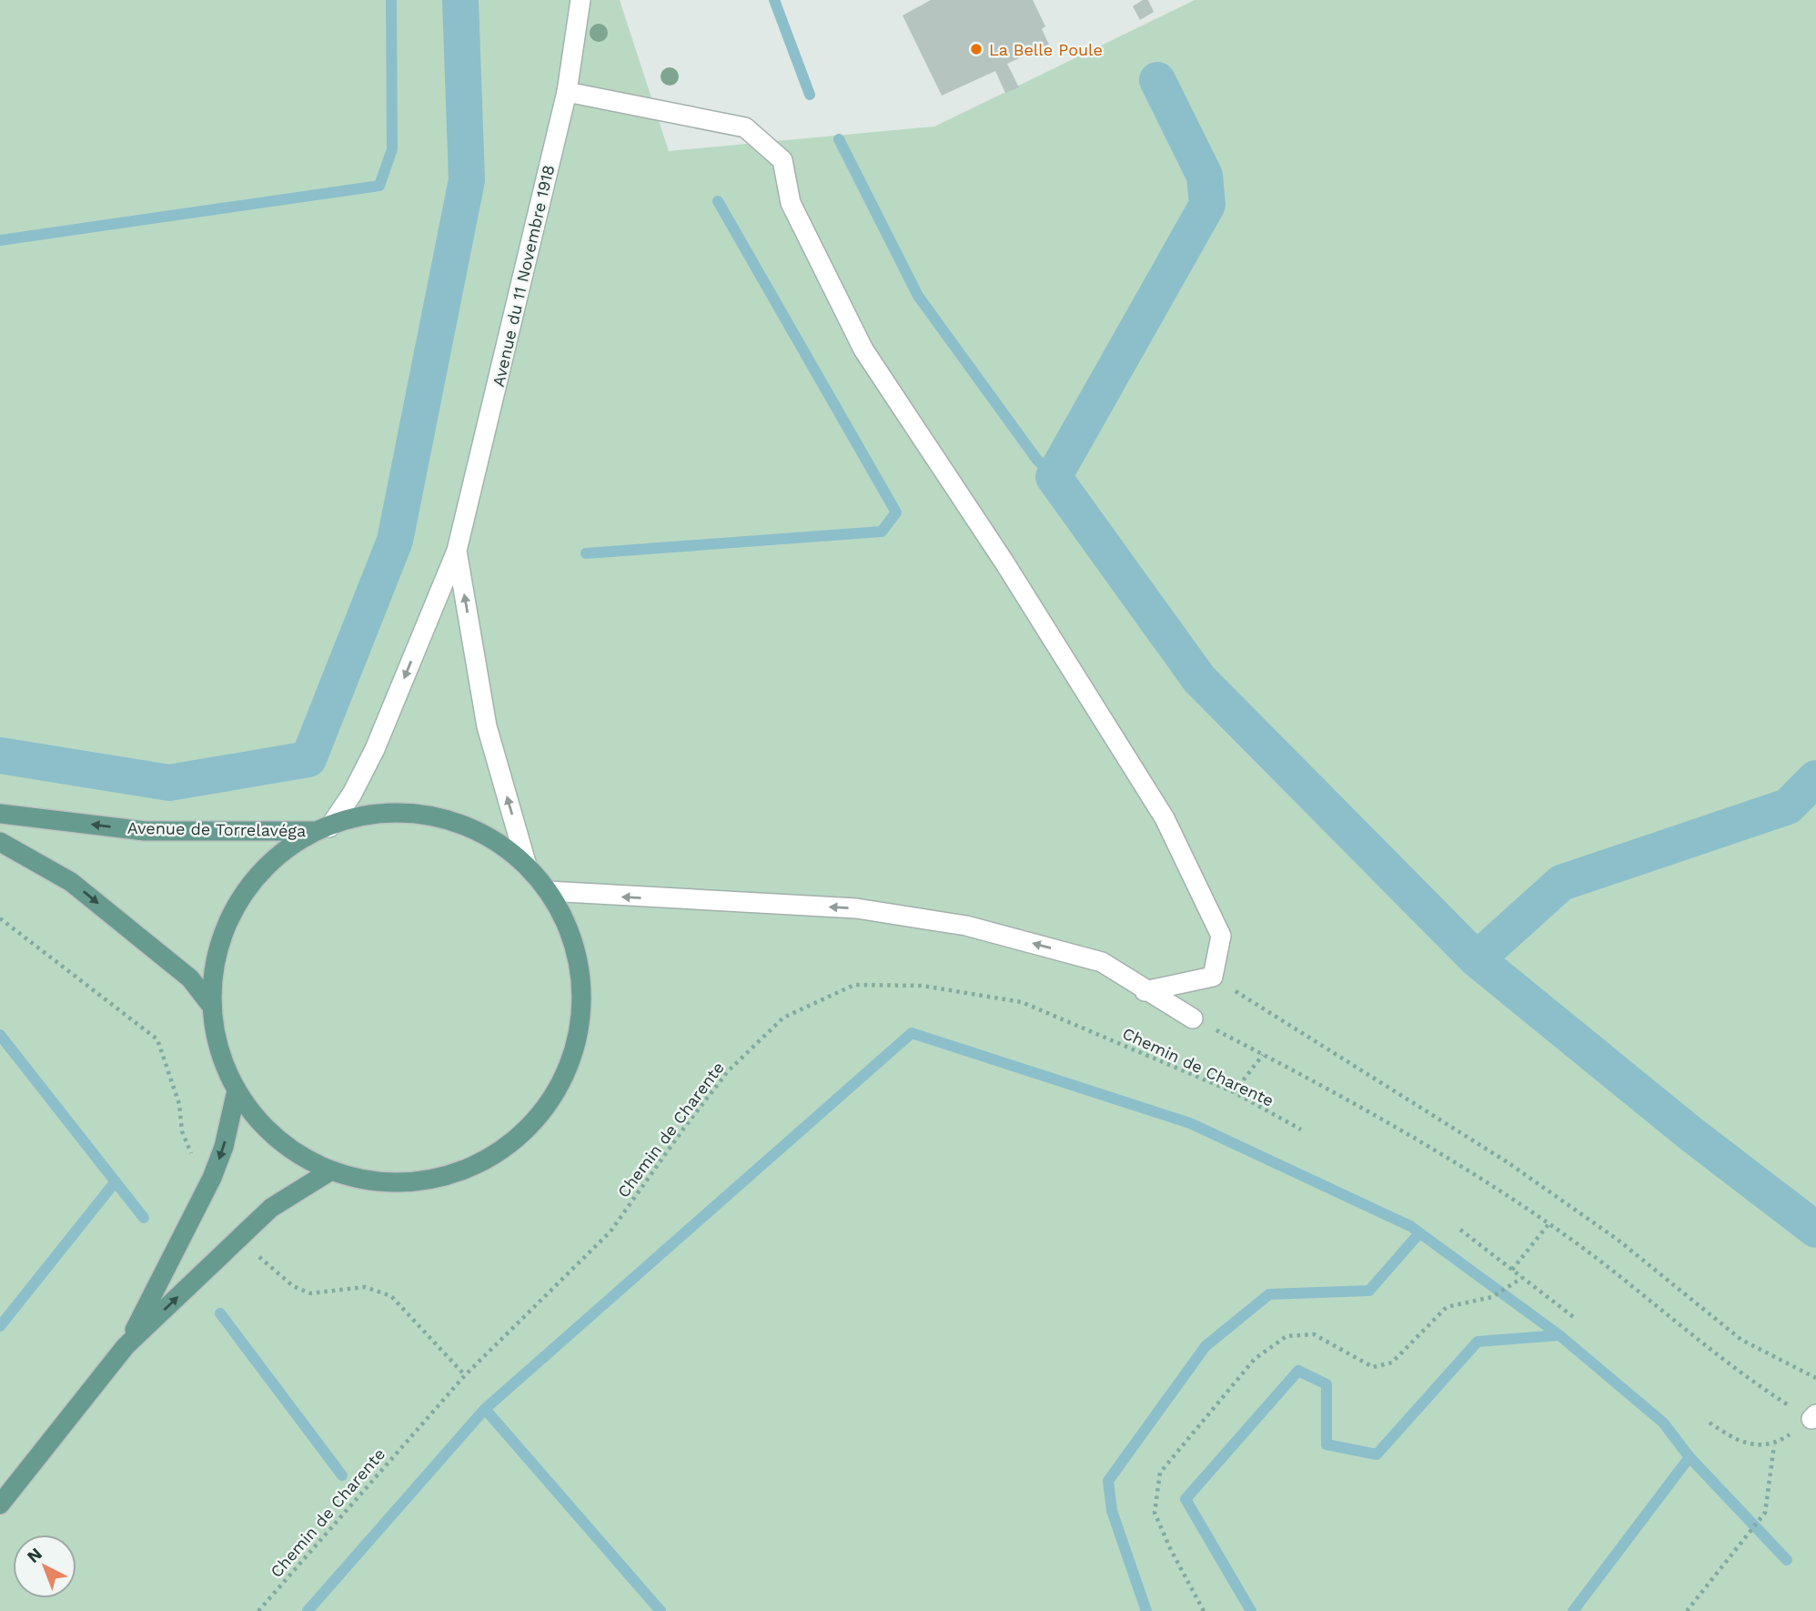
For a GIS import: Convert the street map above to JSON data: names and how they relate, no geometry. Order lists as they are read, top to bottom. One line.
{"streets":{"main road":["Avenue de Torrelavéga"],"street":["Avenue du 11 Novembre 1918"],"path":["Chemin de Charente"]},"crossings":[["Avenue du 11 Novembre 1918","Avenue de Torrelavéga"]],"one_way":["Avenue de Torrelavéga"],"places":["La Belle Poule"],"north":"top left"}
